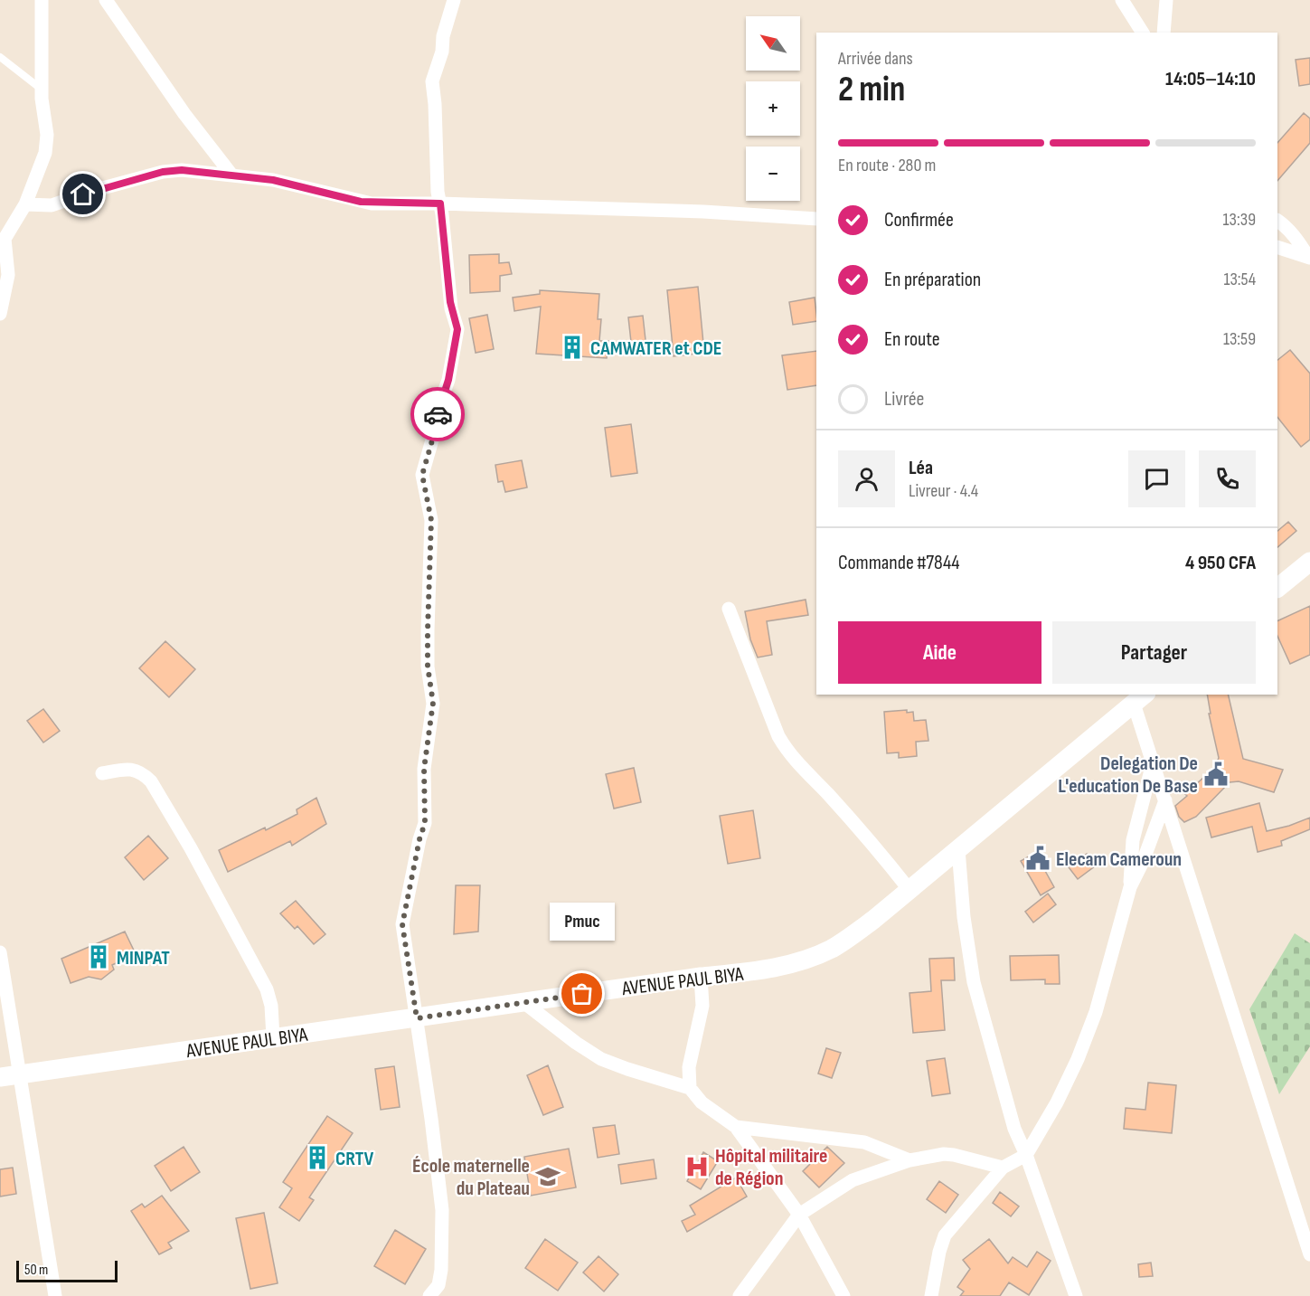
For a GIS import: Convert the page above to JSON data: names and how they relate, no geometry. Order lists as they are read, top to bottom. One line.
{"streets":{"main road":["AVENUE PAUL BIYA"]},"places":{"building":["CAMWATER et CDE","MINPAT","CRTV"],"public building":["Delegation De L'education De Base","Elecam Cameroun"],"other":["Pmuc"],"hospital":["Hôpital militaire de Région"],"school or university":["École maternelle du Plateau"]},"scale_bar":"50 m","north":"top left","page":{"map_buttons":["+","−"],"heading":["2 min","Arrivée dans","14:05–14:10"],"panel":["Léa","Livreur · 4.4","Commande #7844","4 950 CFA"],"bar":"En route · 280 m","list":[["Confirmée","13:39"],["En préparation","13:54"],["En route","13:59"],"Livrée"],"buttons":["Aide","Partager"],"bubble":"Pmuc","scale":"50 m"}}
